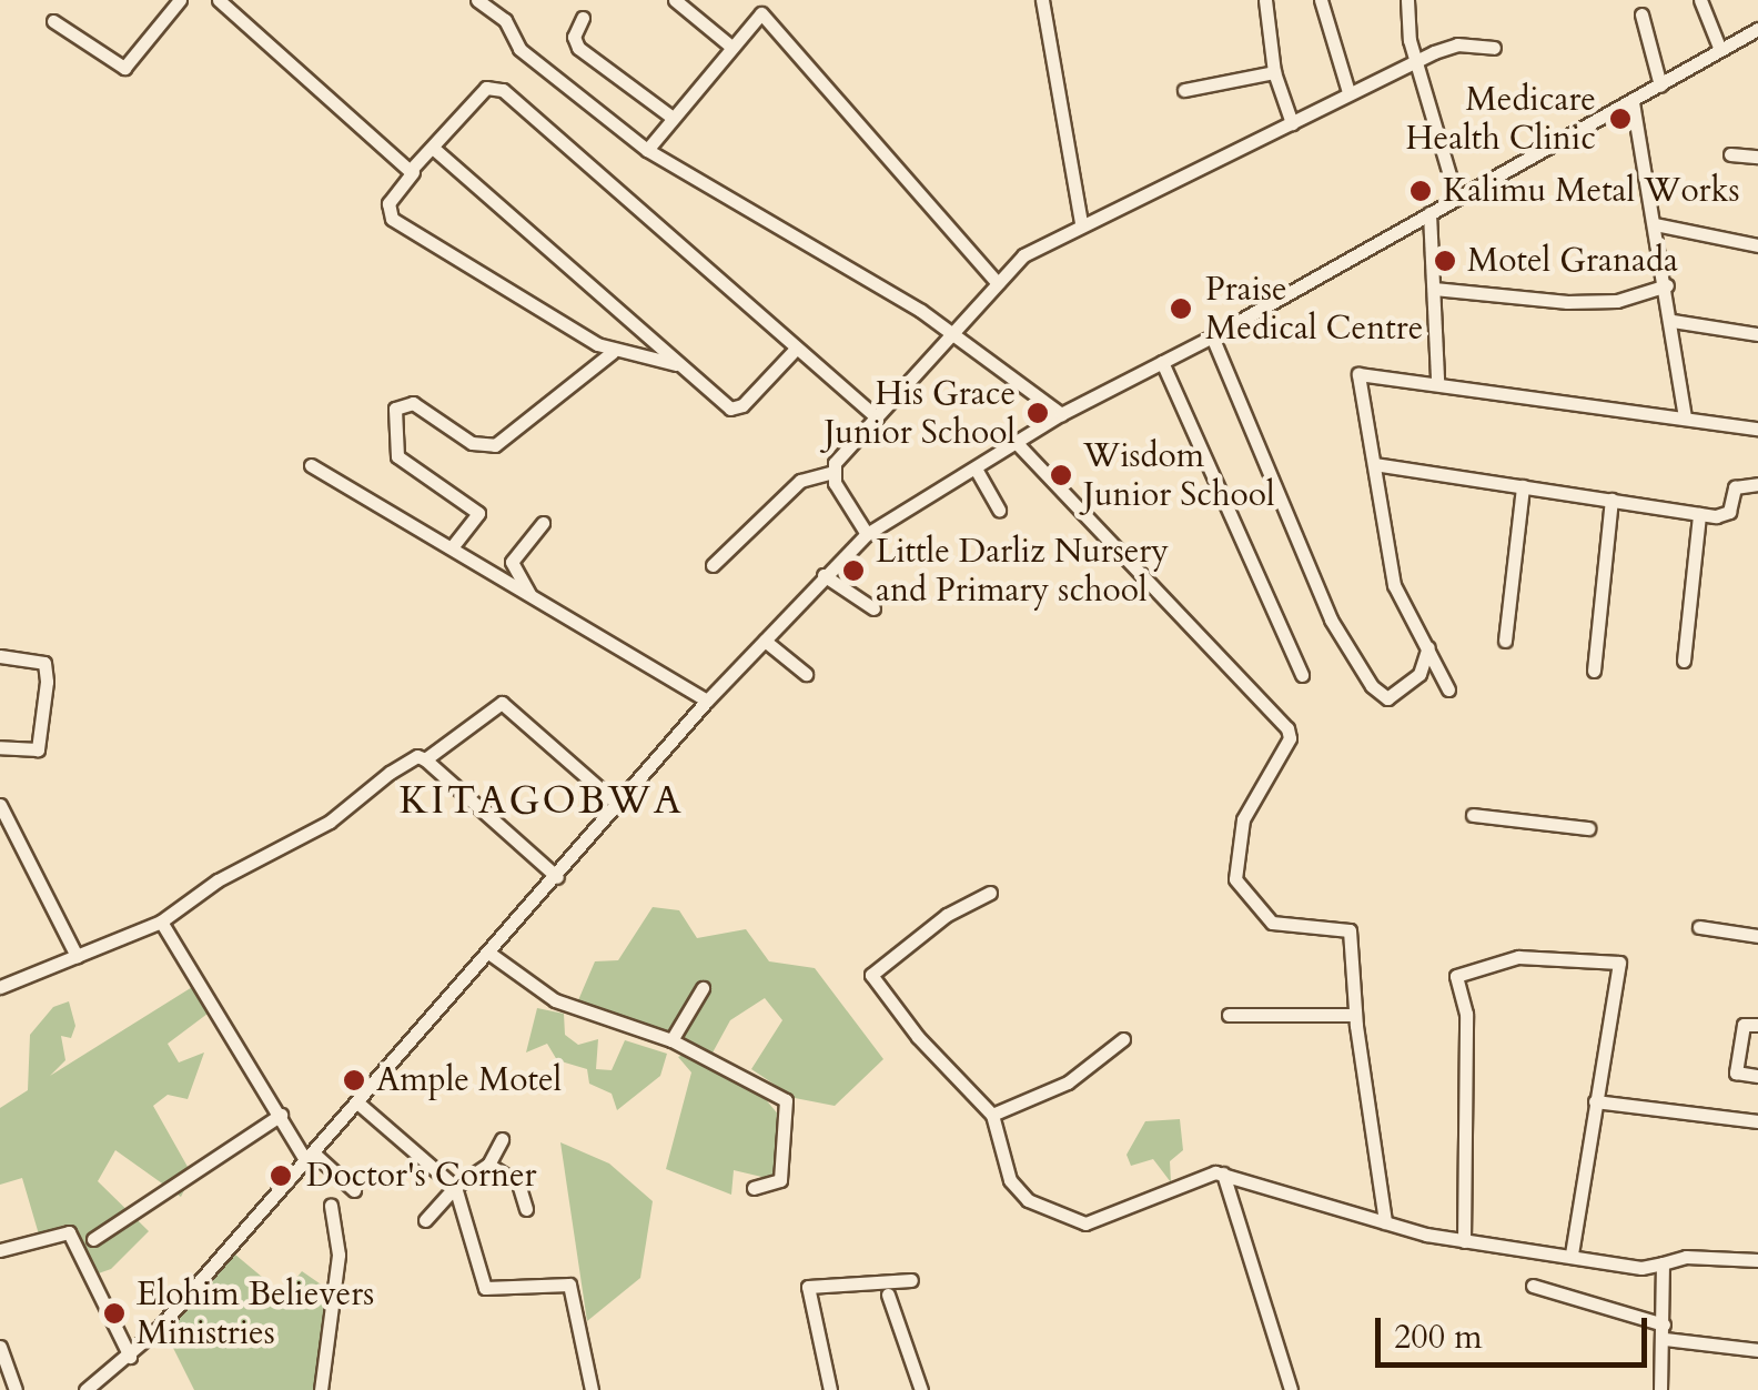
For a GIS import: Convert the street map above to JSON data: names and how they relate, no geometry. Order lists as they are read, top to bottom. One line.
{"districts":["KITAGOBWA"],"places":["Medicare Health Clinic","Kalimu Metal Works","Motel Granada","Praise Medical Centre","His Grace Junior School","Wisdom Junior School","Little Darliz Nursery and Primary school","Ample Motel","Doctor's Corner","Elohim Believers Ministries"],"scale_bar":"200 m"}
